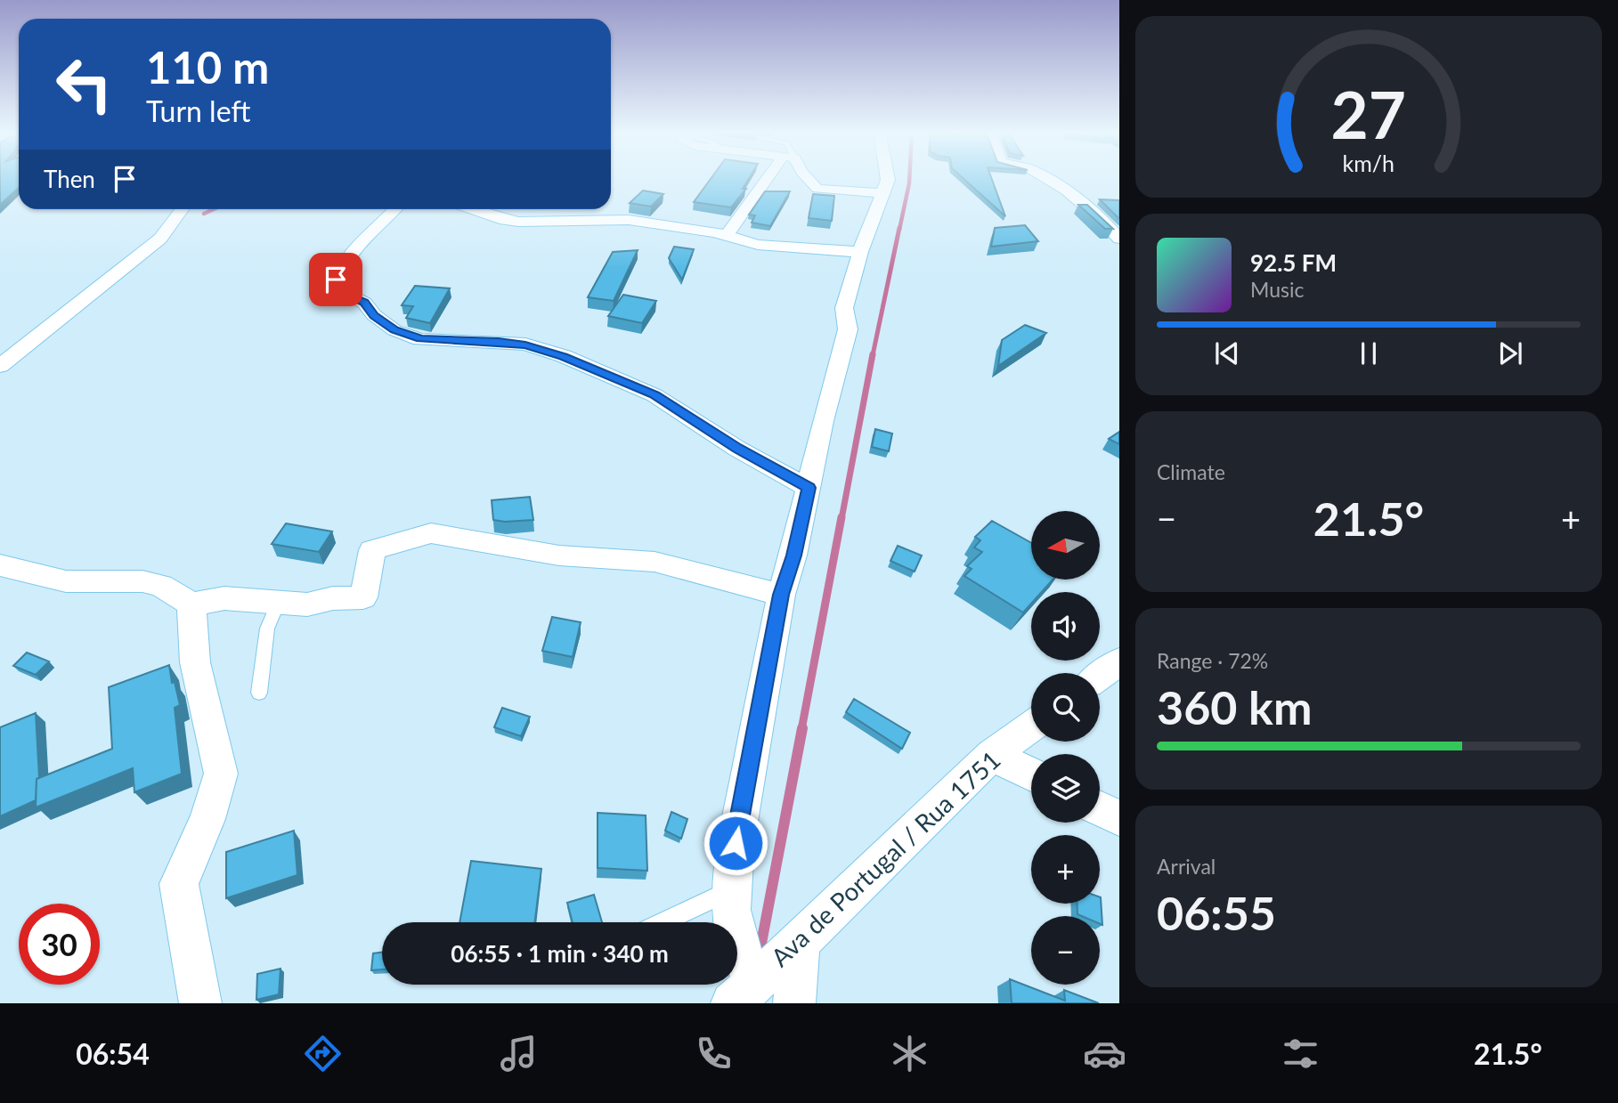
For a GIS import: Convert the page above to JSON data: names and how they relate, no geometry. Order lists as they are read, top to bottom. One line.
{"streets":{"street":["Ava de Portugal / Rua 1751"]},"north":"left","page":{"turn":["110 m","Turn left"],"then":"Then","song":["92.5 FM","Music"],"tile":["Climate",["Range · 72%","360 km"],["Arrival","06:55"]],"heat":["−","21.5°","+"],"map_buttons":["+","−"],"limit":"30","trip":"06:55 · 1 min · 340 m","tabs":["06:54","21.5°"],"gauge":["27","km/h"]}}
